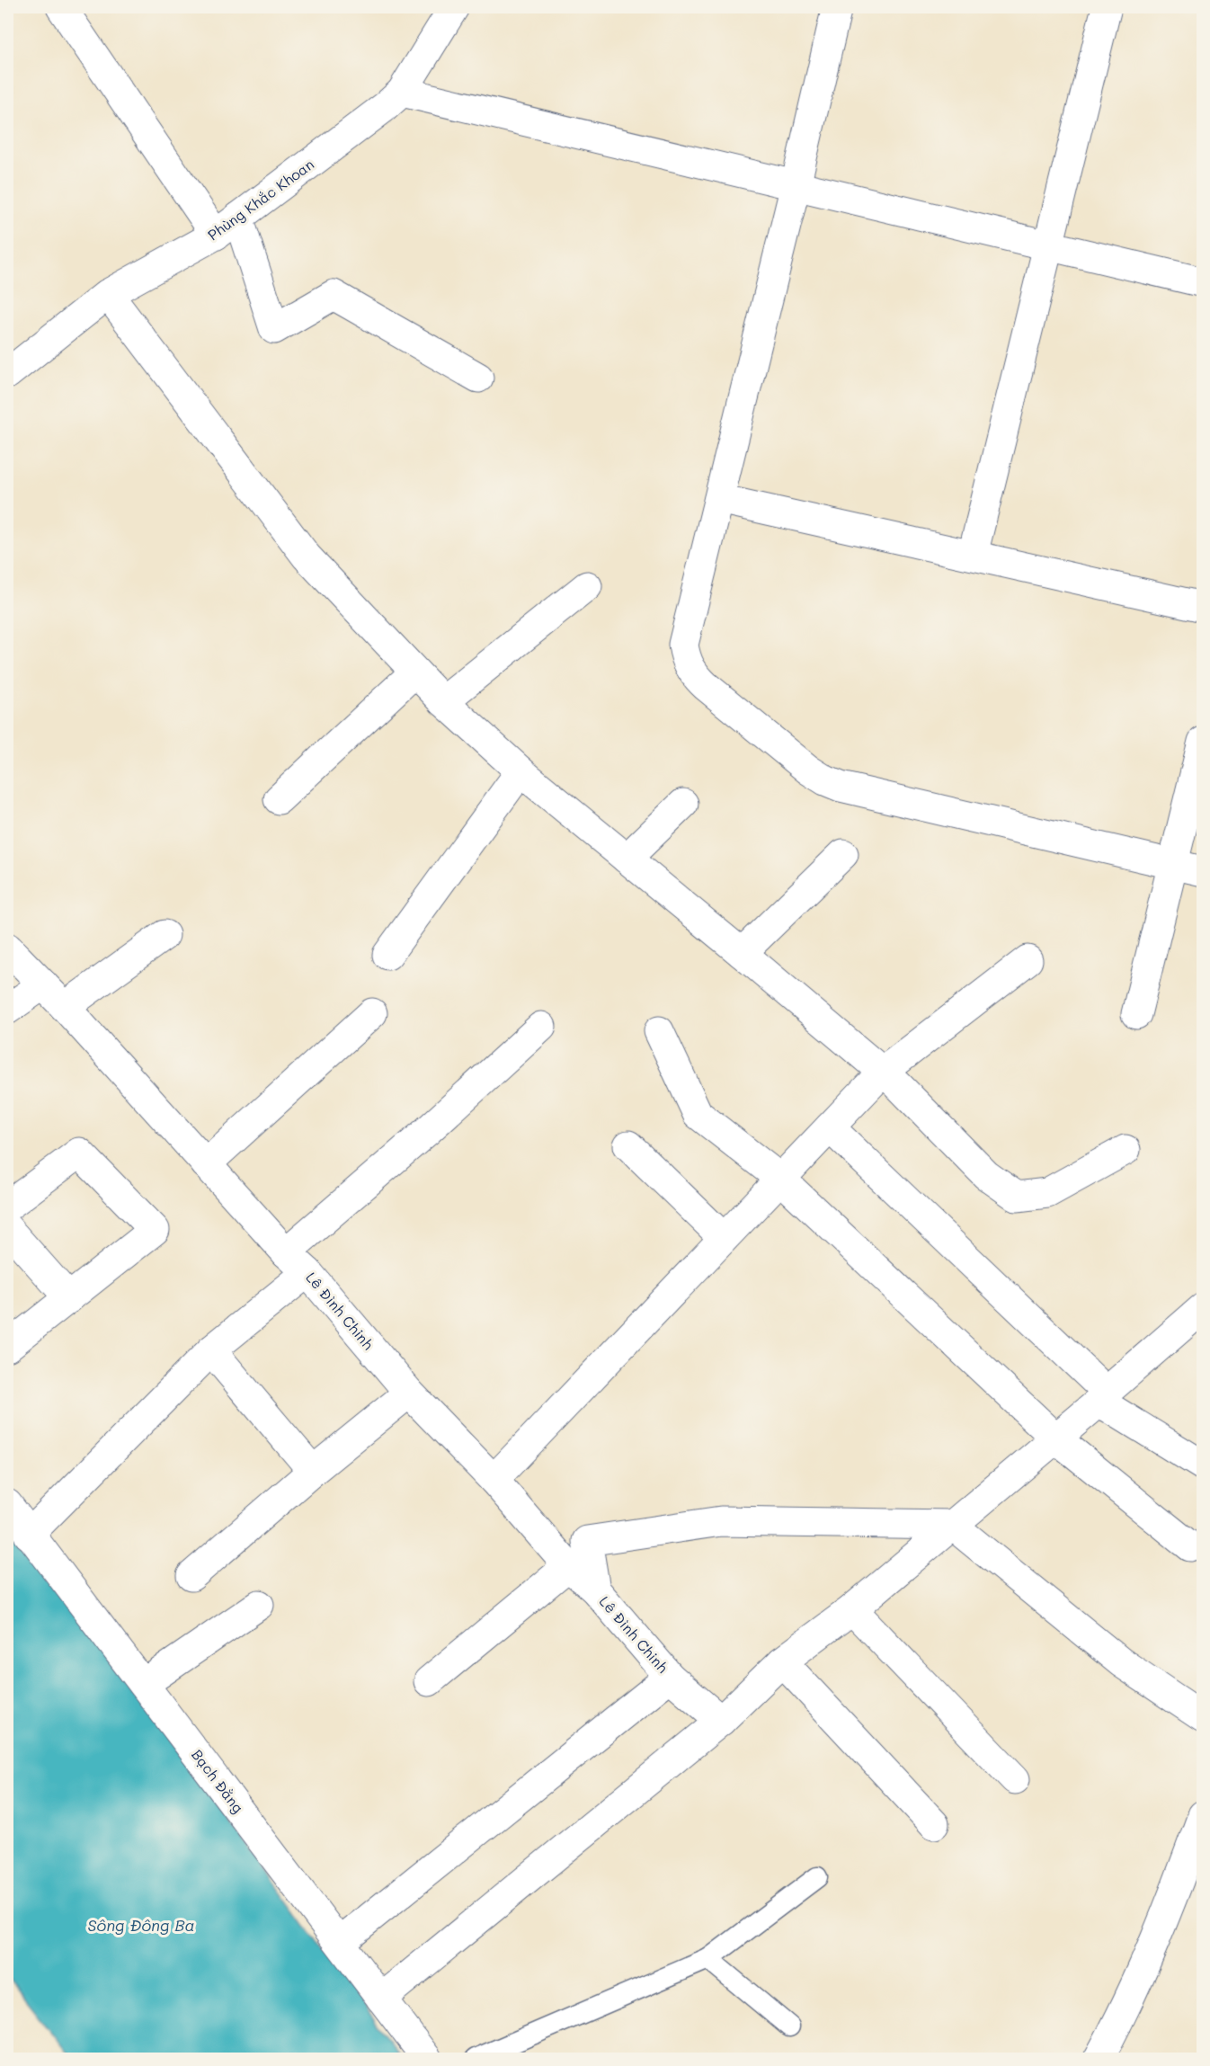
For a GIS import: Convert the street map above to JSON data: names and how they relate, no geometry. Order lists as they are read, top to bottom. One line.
{"streets":{"street":["Phùng Khắc Khoan","Lê Đình Chinh","Bạch Đằng"]},"crossings":[["Lê Đình Chinh","Bạch Đằng"]],"water":["Sông Đông Ba"]}
